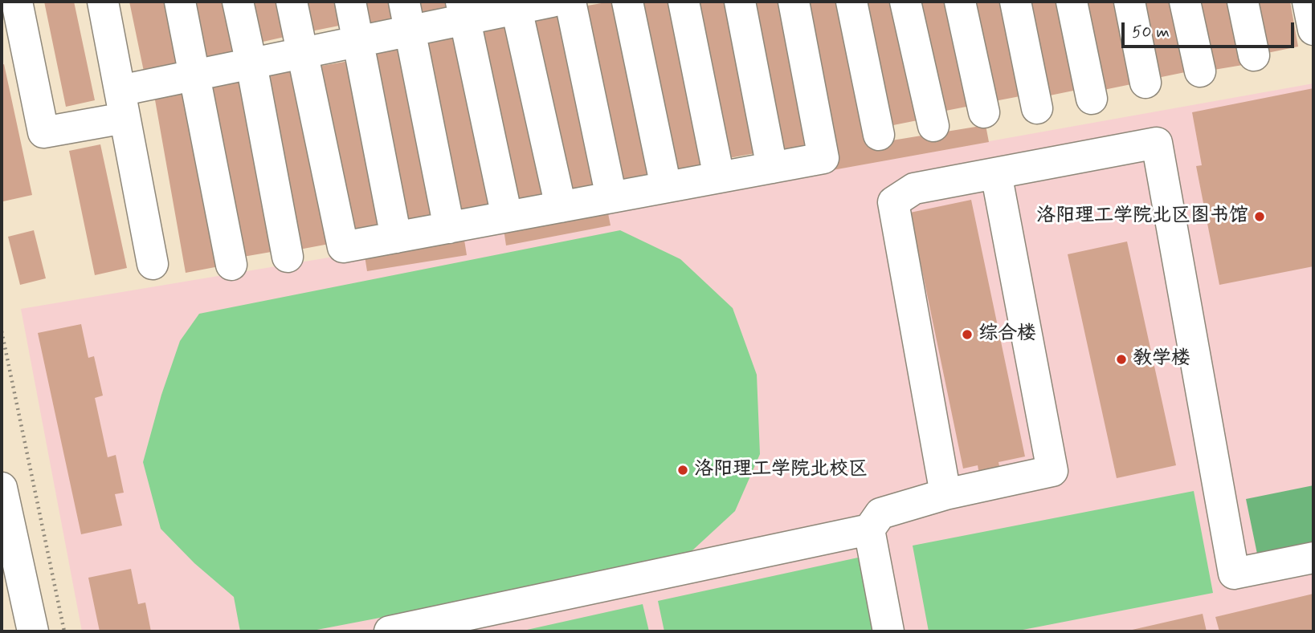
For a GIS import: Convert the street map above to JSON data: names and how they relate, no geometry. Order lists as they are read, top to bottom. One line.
{"places":["洛阳理工学院北区图书馆","综合楼","教学楼","洛阳理工学院北校区"],"scale_bar":"50 m"}
